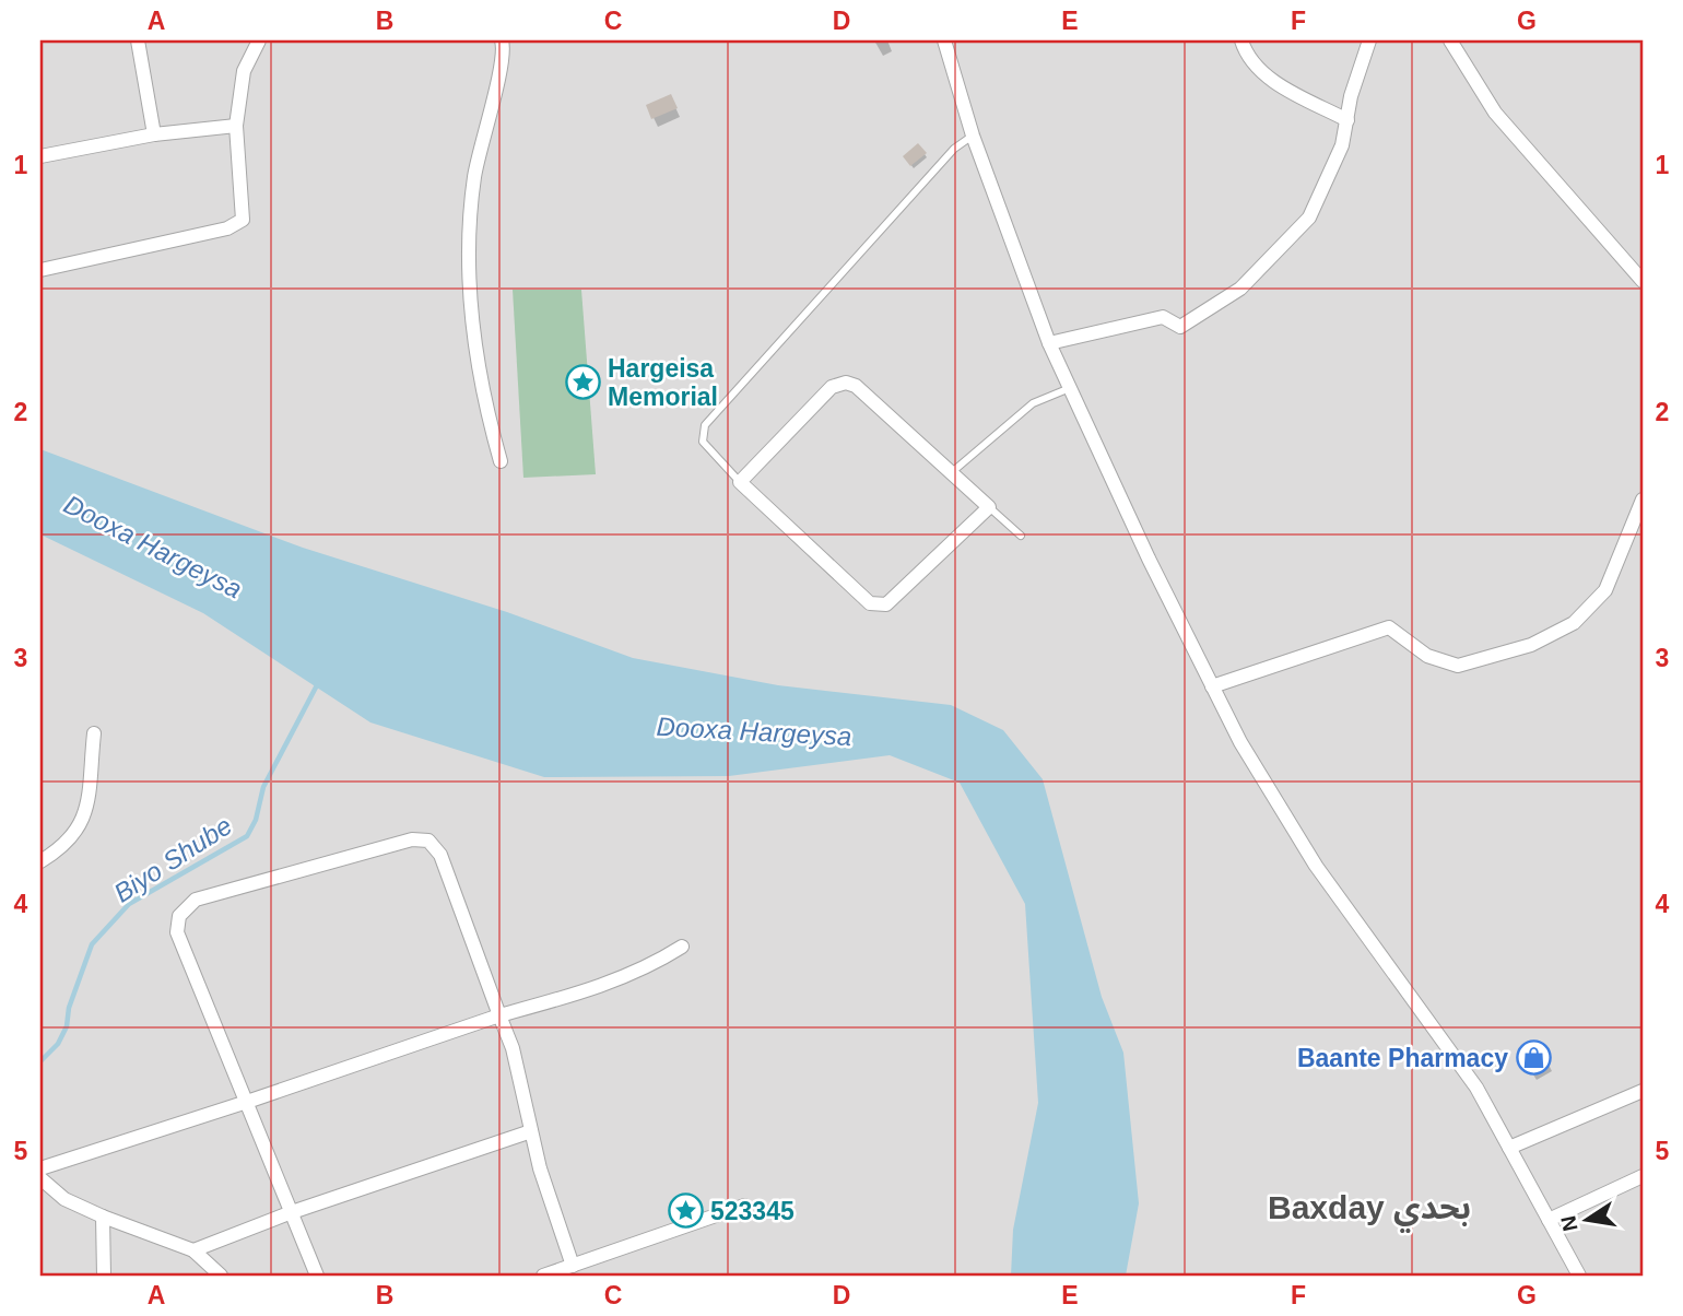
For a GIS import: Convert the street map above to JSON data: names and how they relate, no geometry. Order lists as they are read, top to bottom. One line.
{"districts":["Baxday بحدي"],"water":["Dooxa Hargeysa","Biyo Shube"],"places":{"place":["Hargeisa Memorial","523345"],"shop":["Baante Pharmacy"]},"north":"left","grid":{"columns":["A","B","C","D","E","F","G"],"rows":["1","2","3","4","5"]}}
